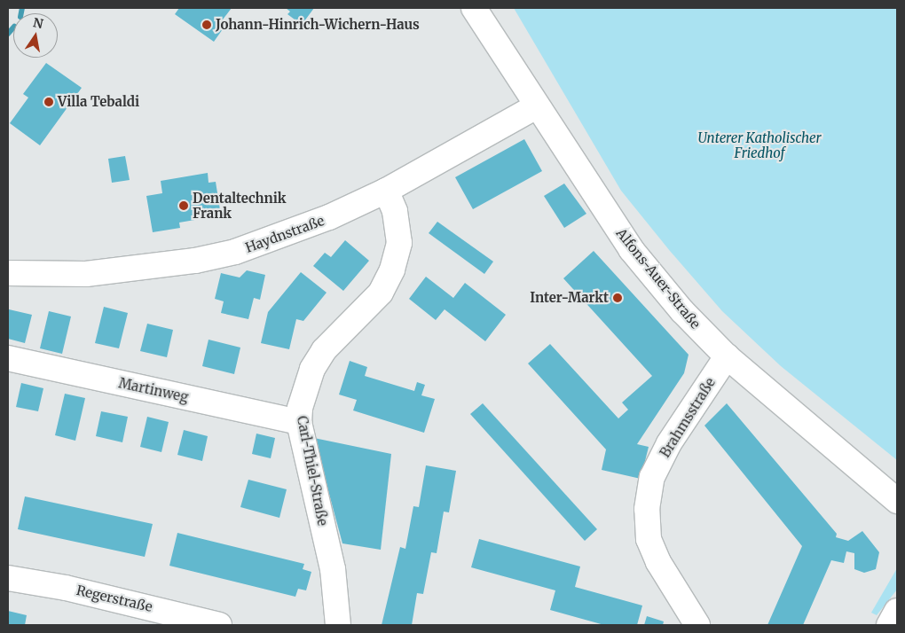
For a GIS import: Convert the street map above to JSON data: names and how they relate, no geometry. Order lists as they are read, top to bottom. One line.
{"streets":{"street":["Haydnstraße","Alfons-Auer-Straße","Martinweg","Brahmsstraße","Carl-Thiel-Straße","Regerstraße"]},"crossings":[["Haydnstraße","Alfons-Auer-Straße"],["Haydnstraße","Carl-Thiel-Straße"],["Alfons-Auer-Straße","Brahmsstraße"],["Martinweg","Carl-Thiel-Straße"]],"parks":["Unterer Katholischer Friedhof"],"places":["Johann-Hinrich-Wichern-Haus","Villa Tebaldi","Dentaltechnik Frank","Inter-Markt"],"north":"top"}
